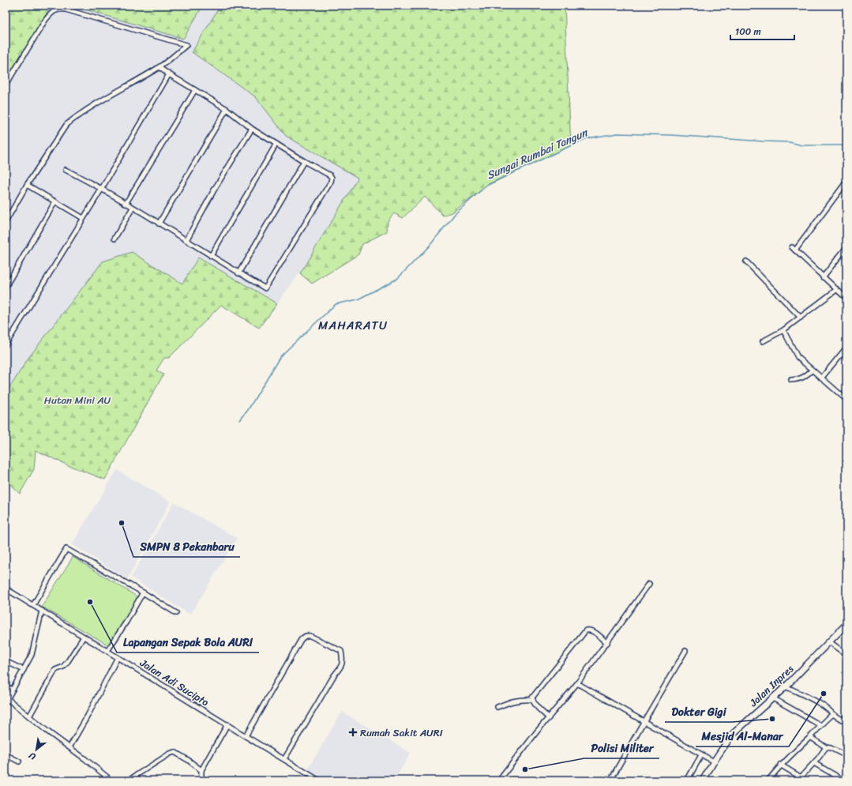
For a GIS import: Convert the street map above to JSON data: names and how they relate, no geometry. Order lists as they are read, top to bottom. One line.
{"streets":{"main road":["Jalan Inpres"],"street":["Jalan Adi Sucipto"]},"districts":["MAHARATU"],"water":["Sungai Rumbai Tangun"],"parks":["Hutan Mini AU"],"places":{"other":["SMPN 8 Pekanbaru","Lapangan Sepak Bola AURI","Mesjid Al-Manar","Dokter Gigi","Polisi Militer"],"health":["Rumah Sakit AURI"]},"scale_bar":"100 m","north":"bottom left"}
